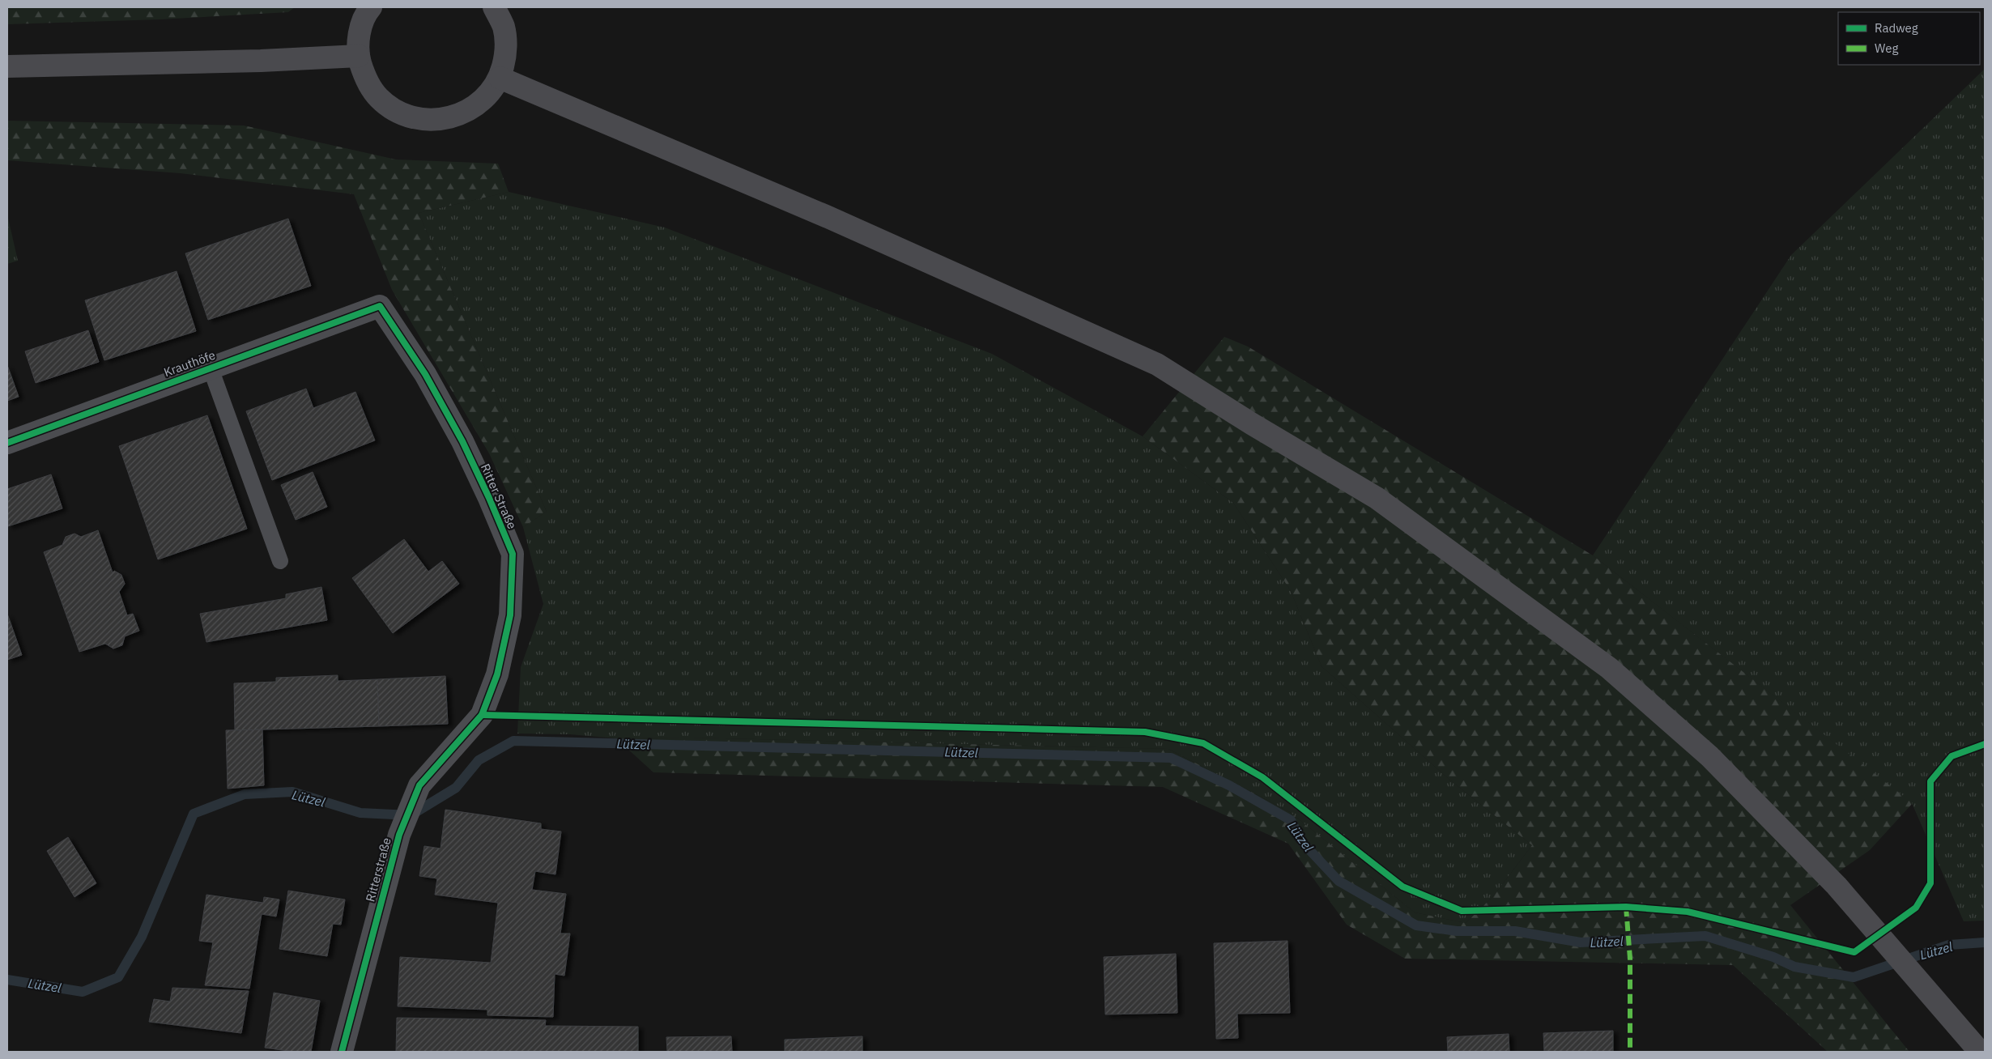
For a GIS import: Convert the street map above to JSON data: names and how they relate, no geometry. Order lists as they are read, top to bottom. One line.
{"streets":{"street":["Krauthöfe","Ritter Straße","Ritterstraße"]},"crossings":[["Krauthöfe","Ritter Straße"],["Ritter Straße","Ritterstraße"]],"water":["Lützel"],"legend":["Radweg","Weg"]}
